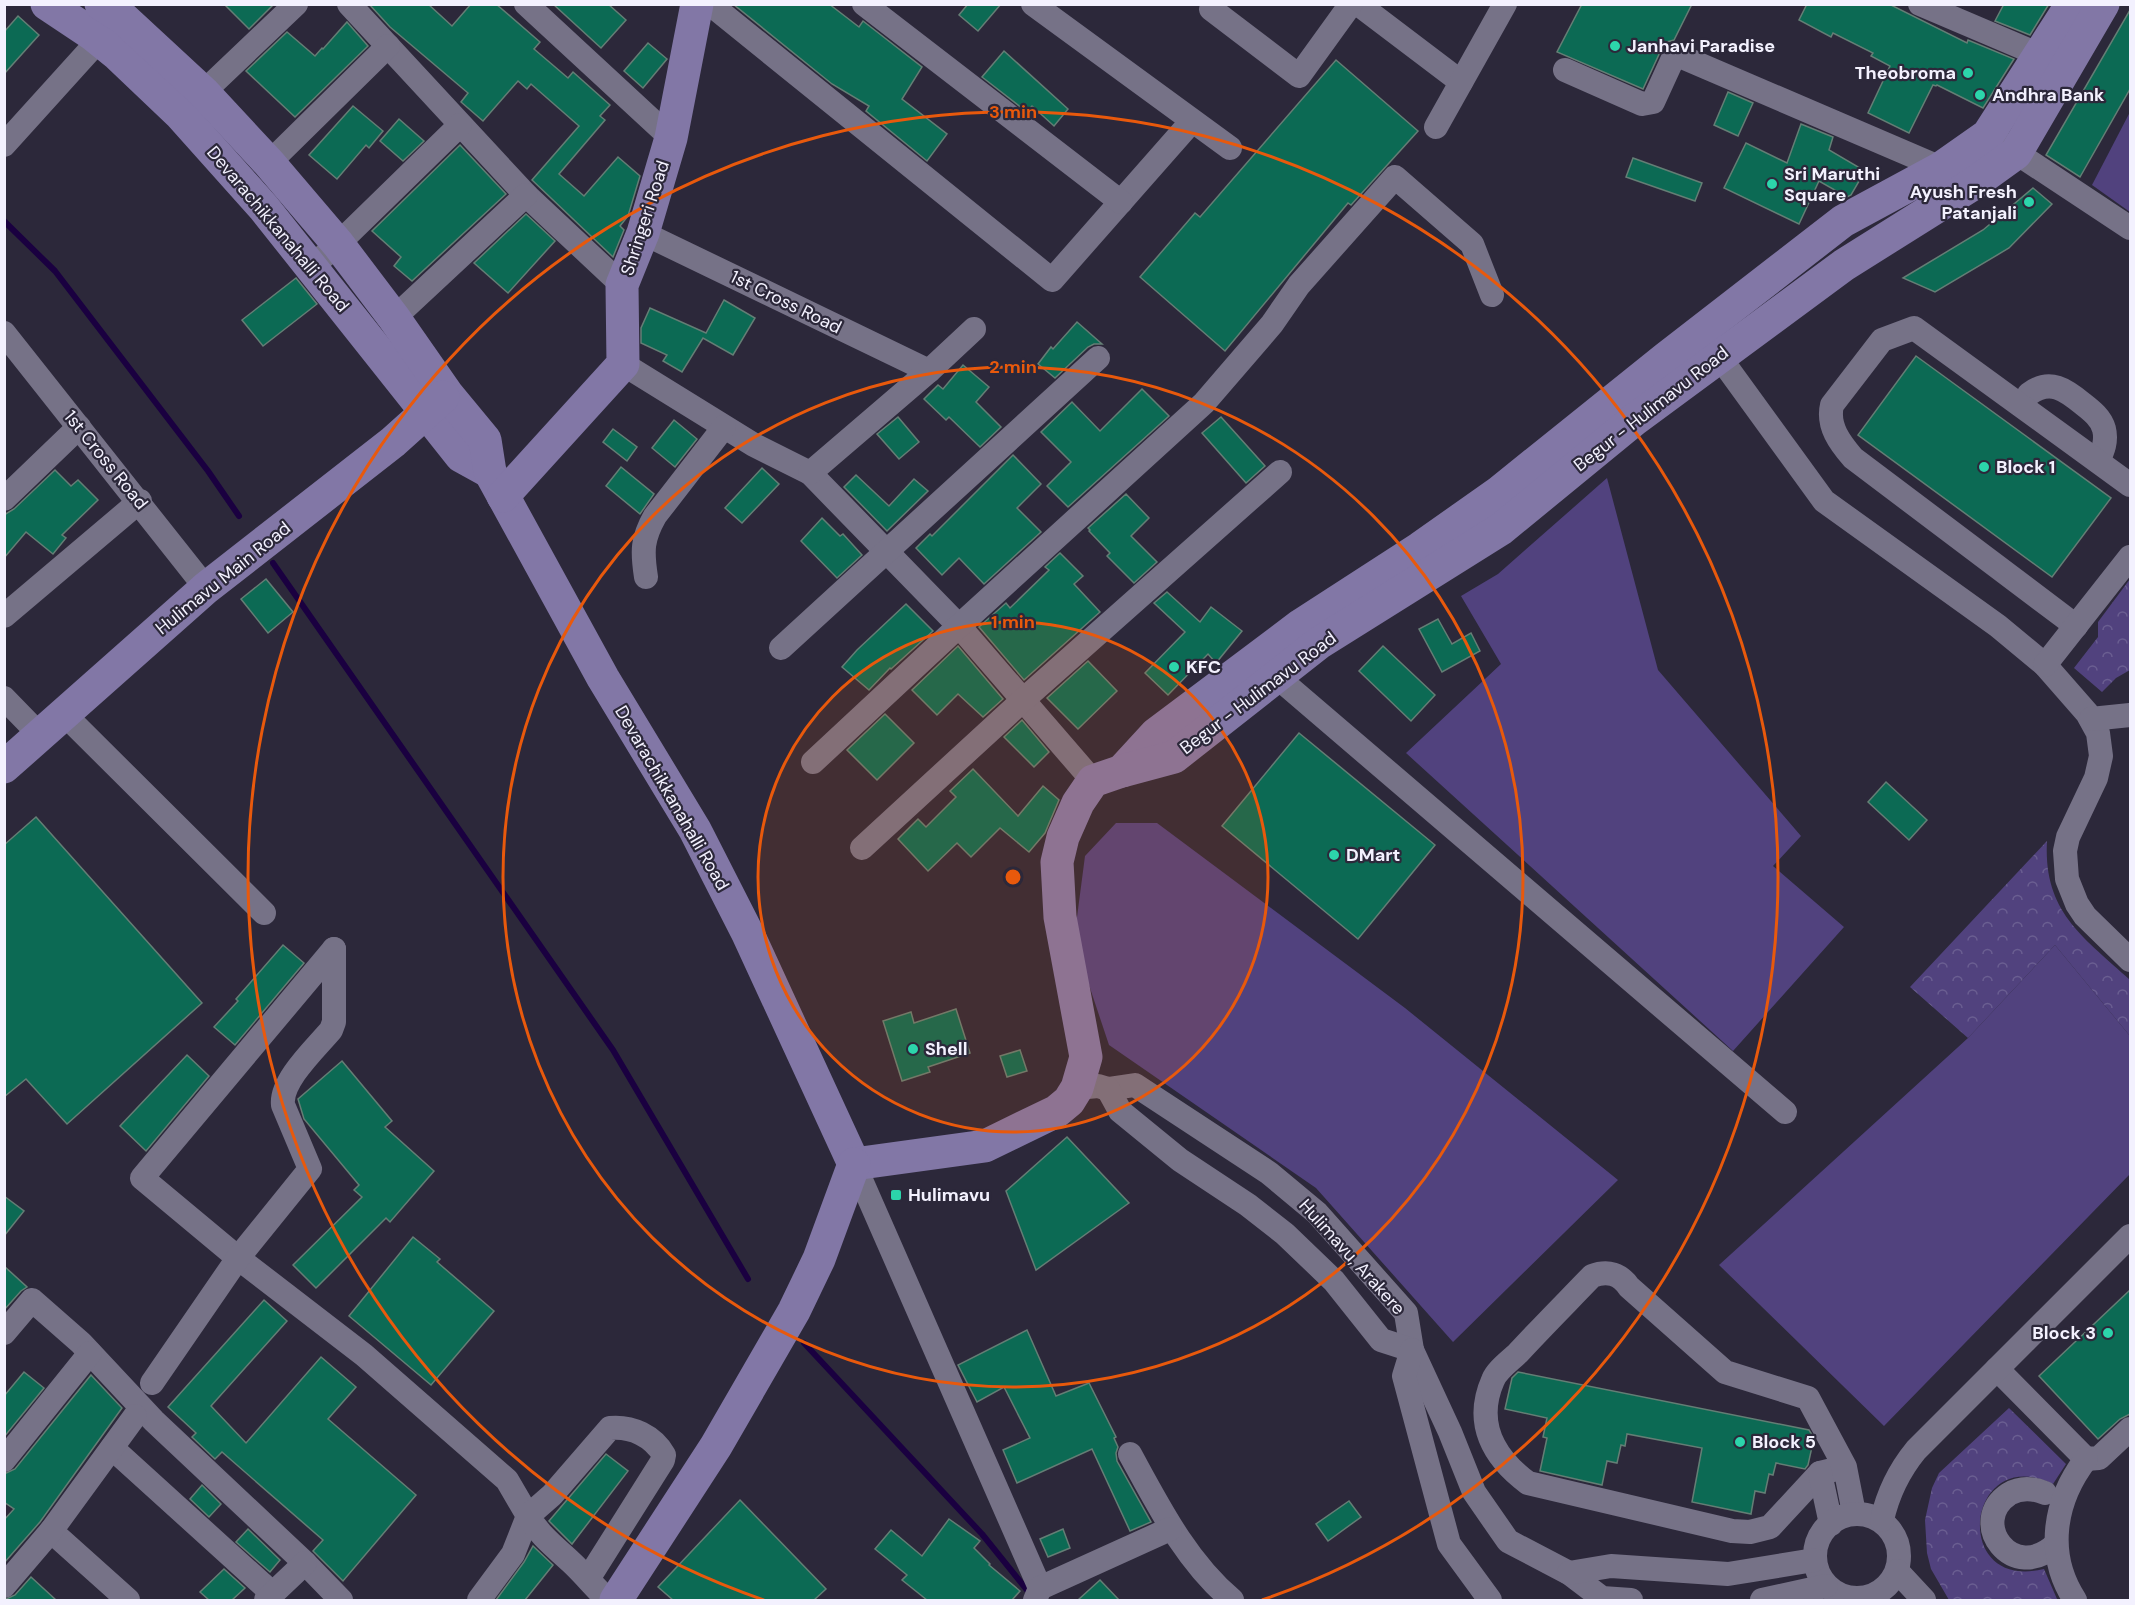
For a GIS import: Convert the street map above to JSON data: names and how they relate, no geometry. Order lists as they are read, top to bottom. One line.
{"streets":{"main road":["Shringeri Road","Devarachikkanahalli Road","Begur - Hulimavu Road","Hulimavu Main Road"],"street":["1st Cross Road","Hulimavu, Arakere"]},"crossings":[["Shringeri Road","1st Cross Road"],["Devarachikkanahalli Road","Hulimavu Main Road"],["1st Cross Road","Hulimavu Main Road"],["Begur - Hulimavu Road","Hulimavu, Arakere"]],"places":{"other":["Janhavi Paradise","Theobroma","Andhra Bank","Sri Maruthi Square","Ayush Fresh Patanjali","Block 1","KFC","DMart","Shell","Block 3","Block 5"],"transit":["Hulimavu"]},"rings":["3 min","2 min","1 min"]}
